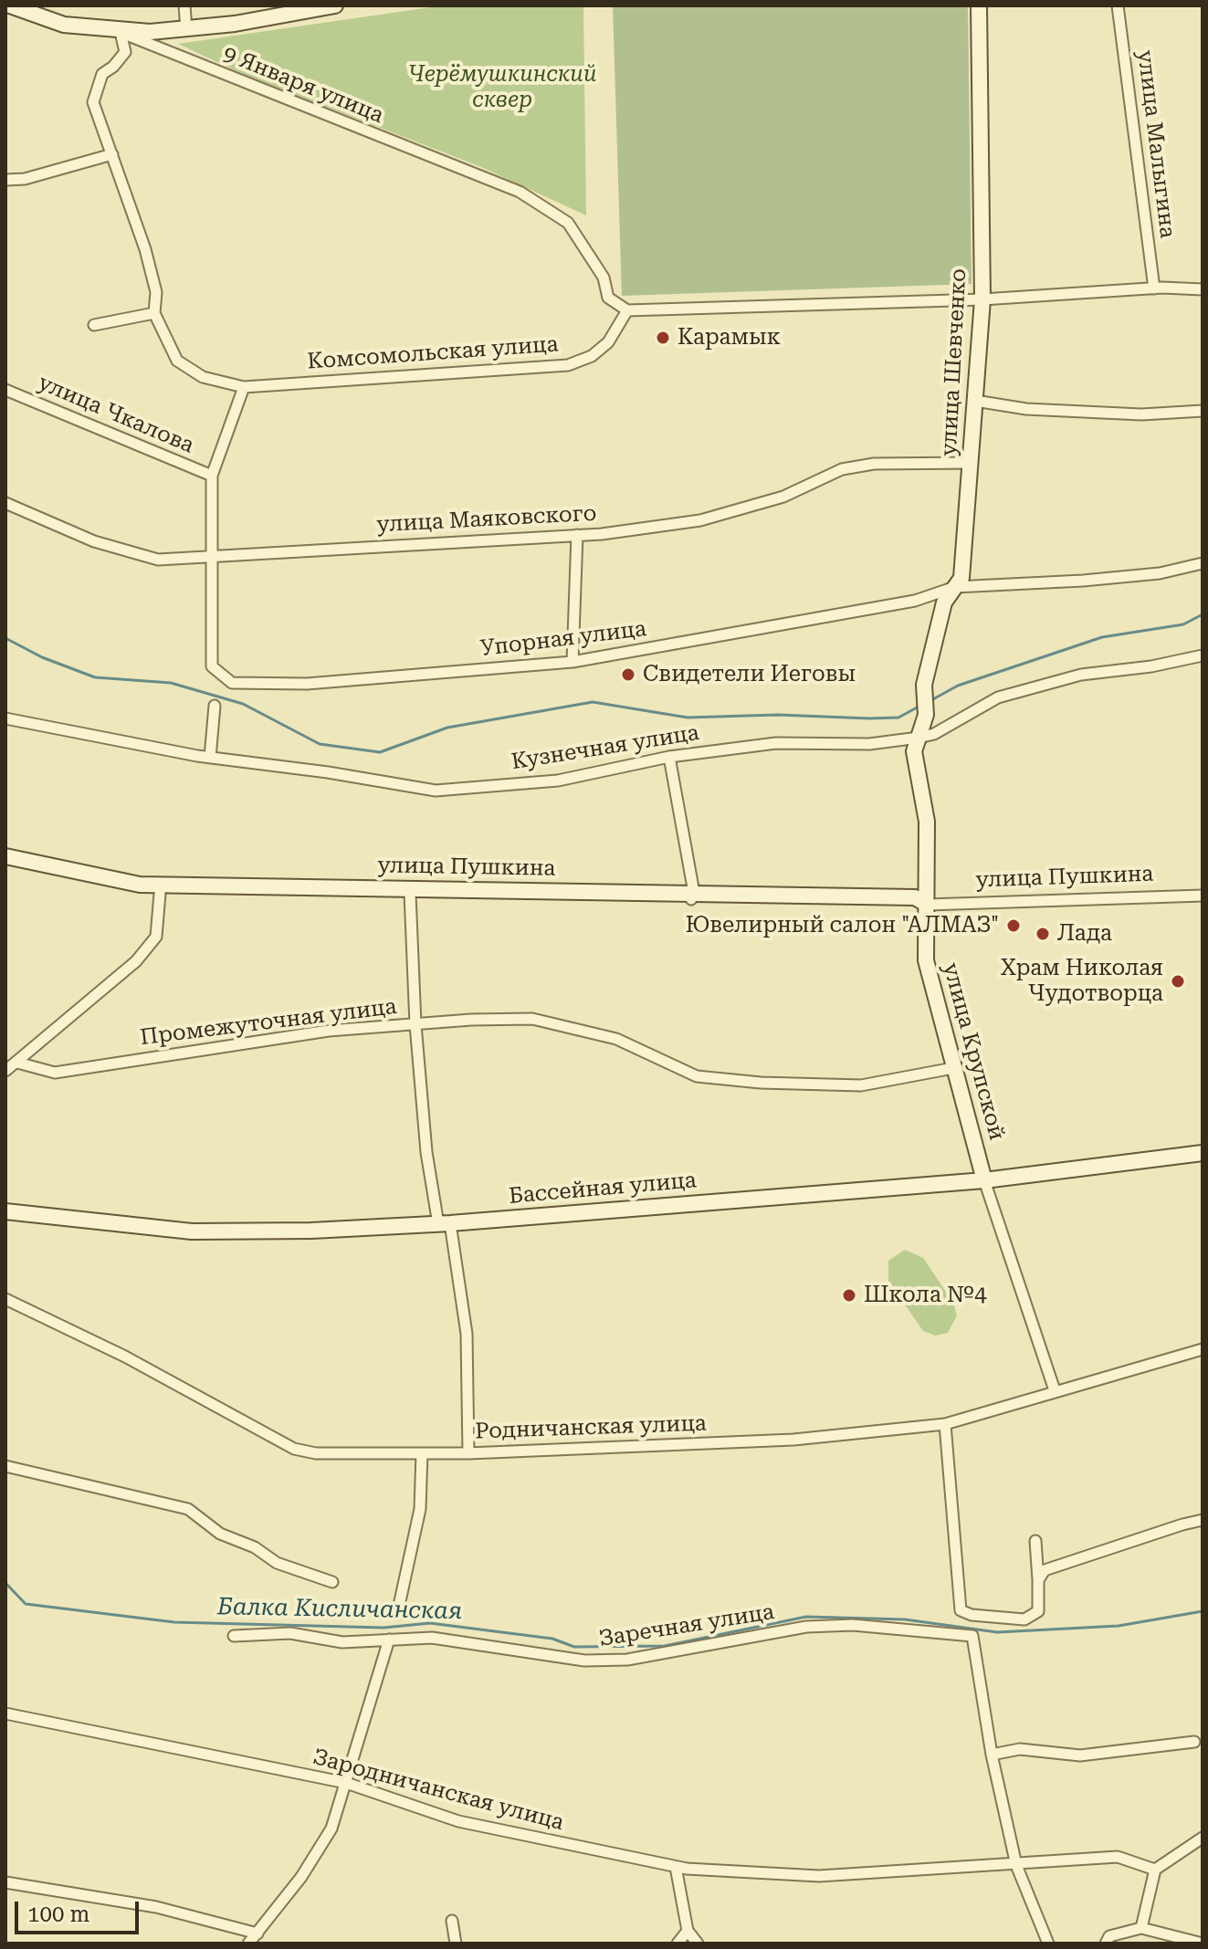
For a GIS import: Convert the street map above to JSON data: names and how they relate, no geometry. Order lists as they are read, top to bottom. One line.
{"streets":{"street":["9 Января улица","улица Малыгина","Комсомольская улица","улица Шевченко","улица Чкалова","улица Маяковского","Упорная улица","Кузнечная улица","улица Пушкина","Промежуточная улица","улица Крупской","Бассейная улица","Родничанская улица","Заречная улица","Зародничанская улица"]},"crossings":[["9 Января улица","Комсомольская улица"],["Комсомольская улица","Упорная улица"],["улица Шевченко","улица Маяковского"],["улица Шевченко","Упорная улица"],["улица Шевченко","улица Крупской"],["улица Чкалова","Упорная улица"],["улица Маяковского","Упорная улица"],["Кузнечная улица","улица Крупской"],["улица Пушкина","улица Крупской"],["Промежуточная улица","улица Крупской"],["улица Крупской","Бассейная улица"],["улица Крупской","Родничанская улица"]],"water":["Балка Кисличанская"],"parks":["Черёмушкинский сквер"],"places":["Карамык","Свидетели Иеговы","Ювелирный салон \"АЛМАЗ\"","Лада","Храм Николая Чудотворца","Школа №4"],"scale_bar":"100 m"}
